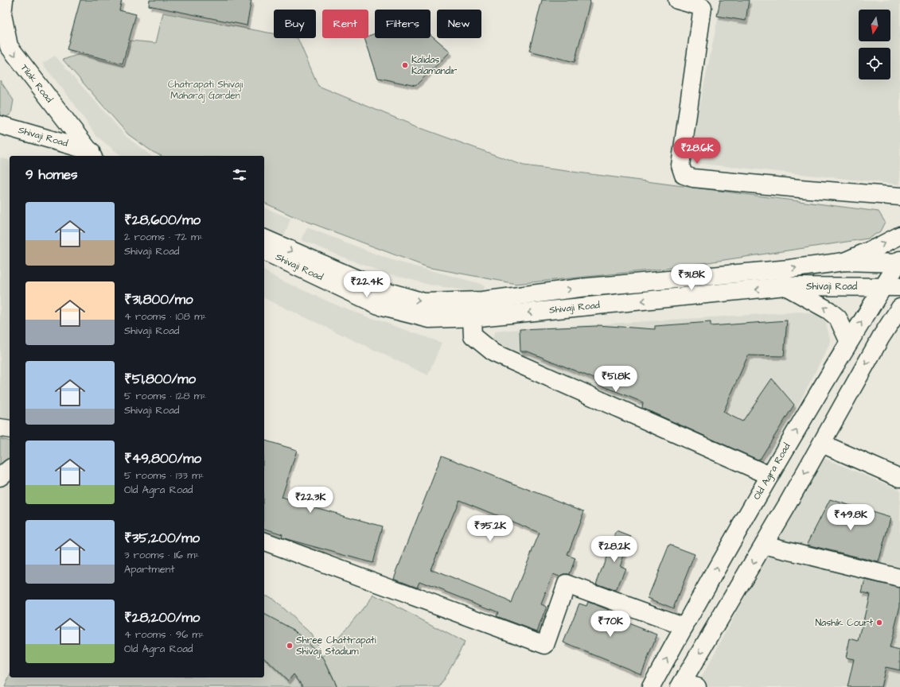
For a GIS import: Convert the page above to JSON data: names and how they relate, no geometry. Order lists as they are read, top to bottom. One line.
{"streets":{"main road":["Tilak Road","Shivaji Road","Old Agra Road"]},"crossings":[["Tilak Road","Shivaji Road"],["Shivaji Road","Old Agra Road"]],"one_way":["Tilak Road"],"parks":["Chatrapati Shivaji Maharaj Garden"],"places":["Kalidas Kalamandir","Nashik Court","Shree Chattrapati Shivaji Stadium"],"north":"bottom","page":{"chip":["Buy","Rent","Filters","New"],"price":["₹28.6K","₹31.8K","₹22.4K","₹51.8K","₹22.3K","₹49.8K","₹35.2K","₹28.2K","₹70K"],"heading":"9 homes","list":[{"name":"₹28,600/mo","note":"2 rooms · 72 m² · Shivaji Road"},{"name":"₹31,800/mo","note":"4 rooms · 108 m² · Shivaji Road"},{"name":"₹51,800/mo","note":"5 rooms · 128 m² · Shivaji Road"},{"name":"₹49,800/mo","note":"5 rooms · 133 m² · Old Agra Road"},{"name":"₹35,200/mo","note":"3 rooms · 116 m² · Apartment"},{"name":"₹28,200/mo","note":"4 rooms · 96 m² · Old Agra Road"}]}}
